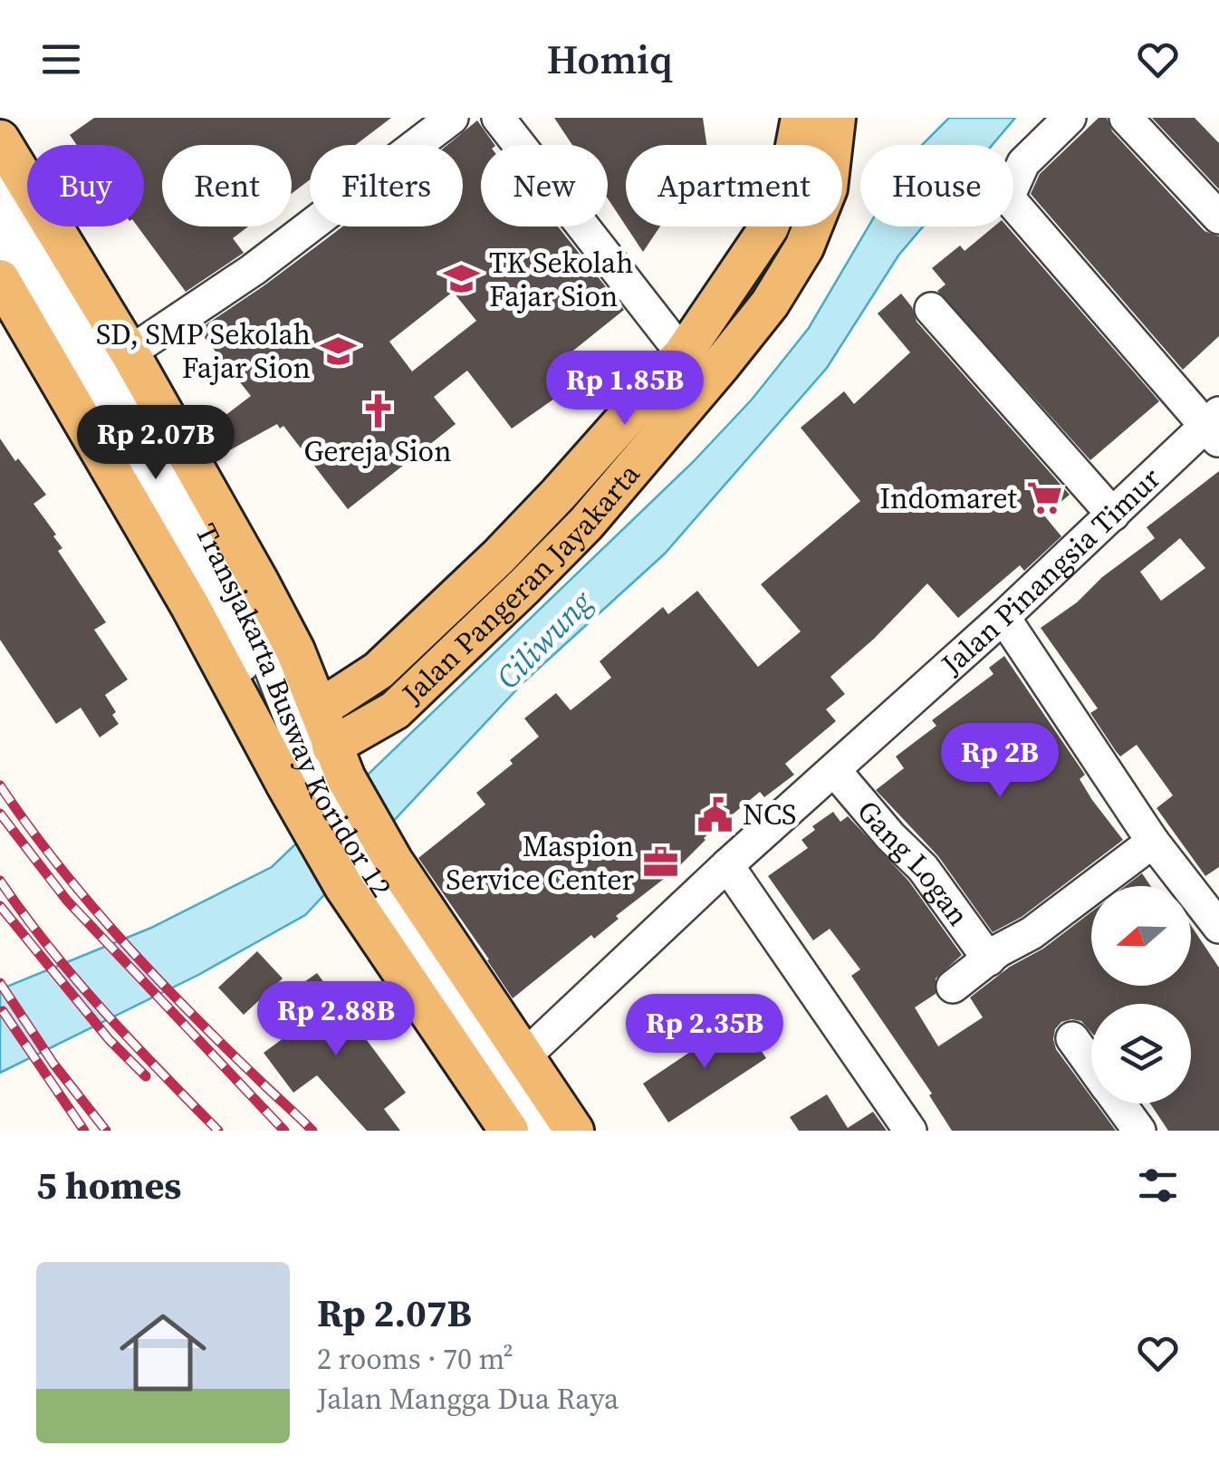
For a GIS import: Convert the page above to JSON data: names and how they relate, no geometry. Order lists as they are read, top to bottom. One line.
{"streets":{"main road":["Jalan Pangeran Jayakarta"],"street":["Jalan Pinangsia Timur","Transjakarta Busway Koridor 12","Gang Logan"]},"crossings":[["Jalan Pinangsia Timur","Gang Logan"],["Jalan Pangeran Jayakarta","Transjakarta Busway Koridor 12"]],"water":["Ciliwung"],"places":{"school or university":["TK Sekolah Fajar Sion","SD, SMP Sekolah Fajar Sion"],"church":["Gereja Sion"],"supermarket":["Indomaret"],"public building":["NCS"],"office":["Maspion Service Center"]},"north":"left","page":{"header":"Homiq","chip":["Buy","Rent","Filters","New","Apartment","House"],"price":["Rp 1.85B","Rp 2.07B","Rp 2B","Rp 2.88B","Rp 2.35B"],"heading":"5 homes","list":[{"name":"Rp 2.07B","note":"2 rooms · 70 m² · Jalan Mangga Dua Raya"}]}}
